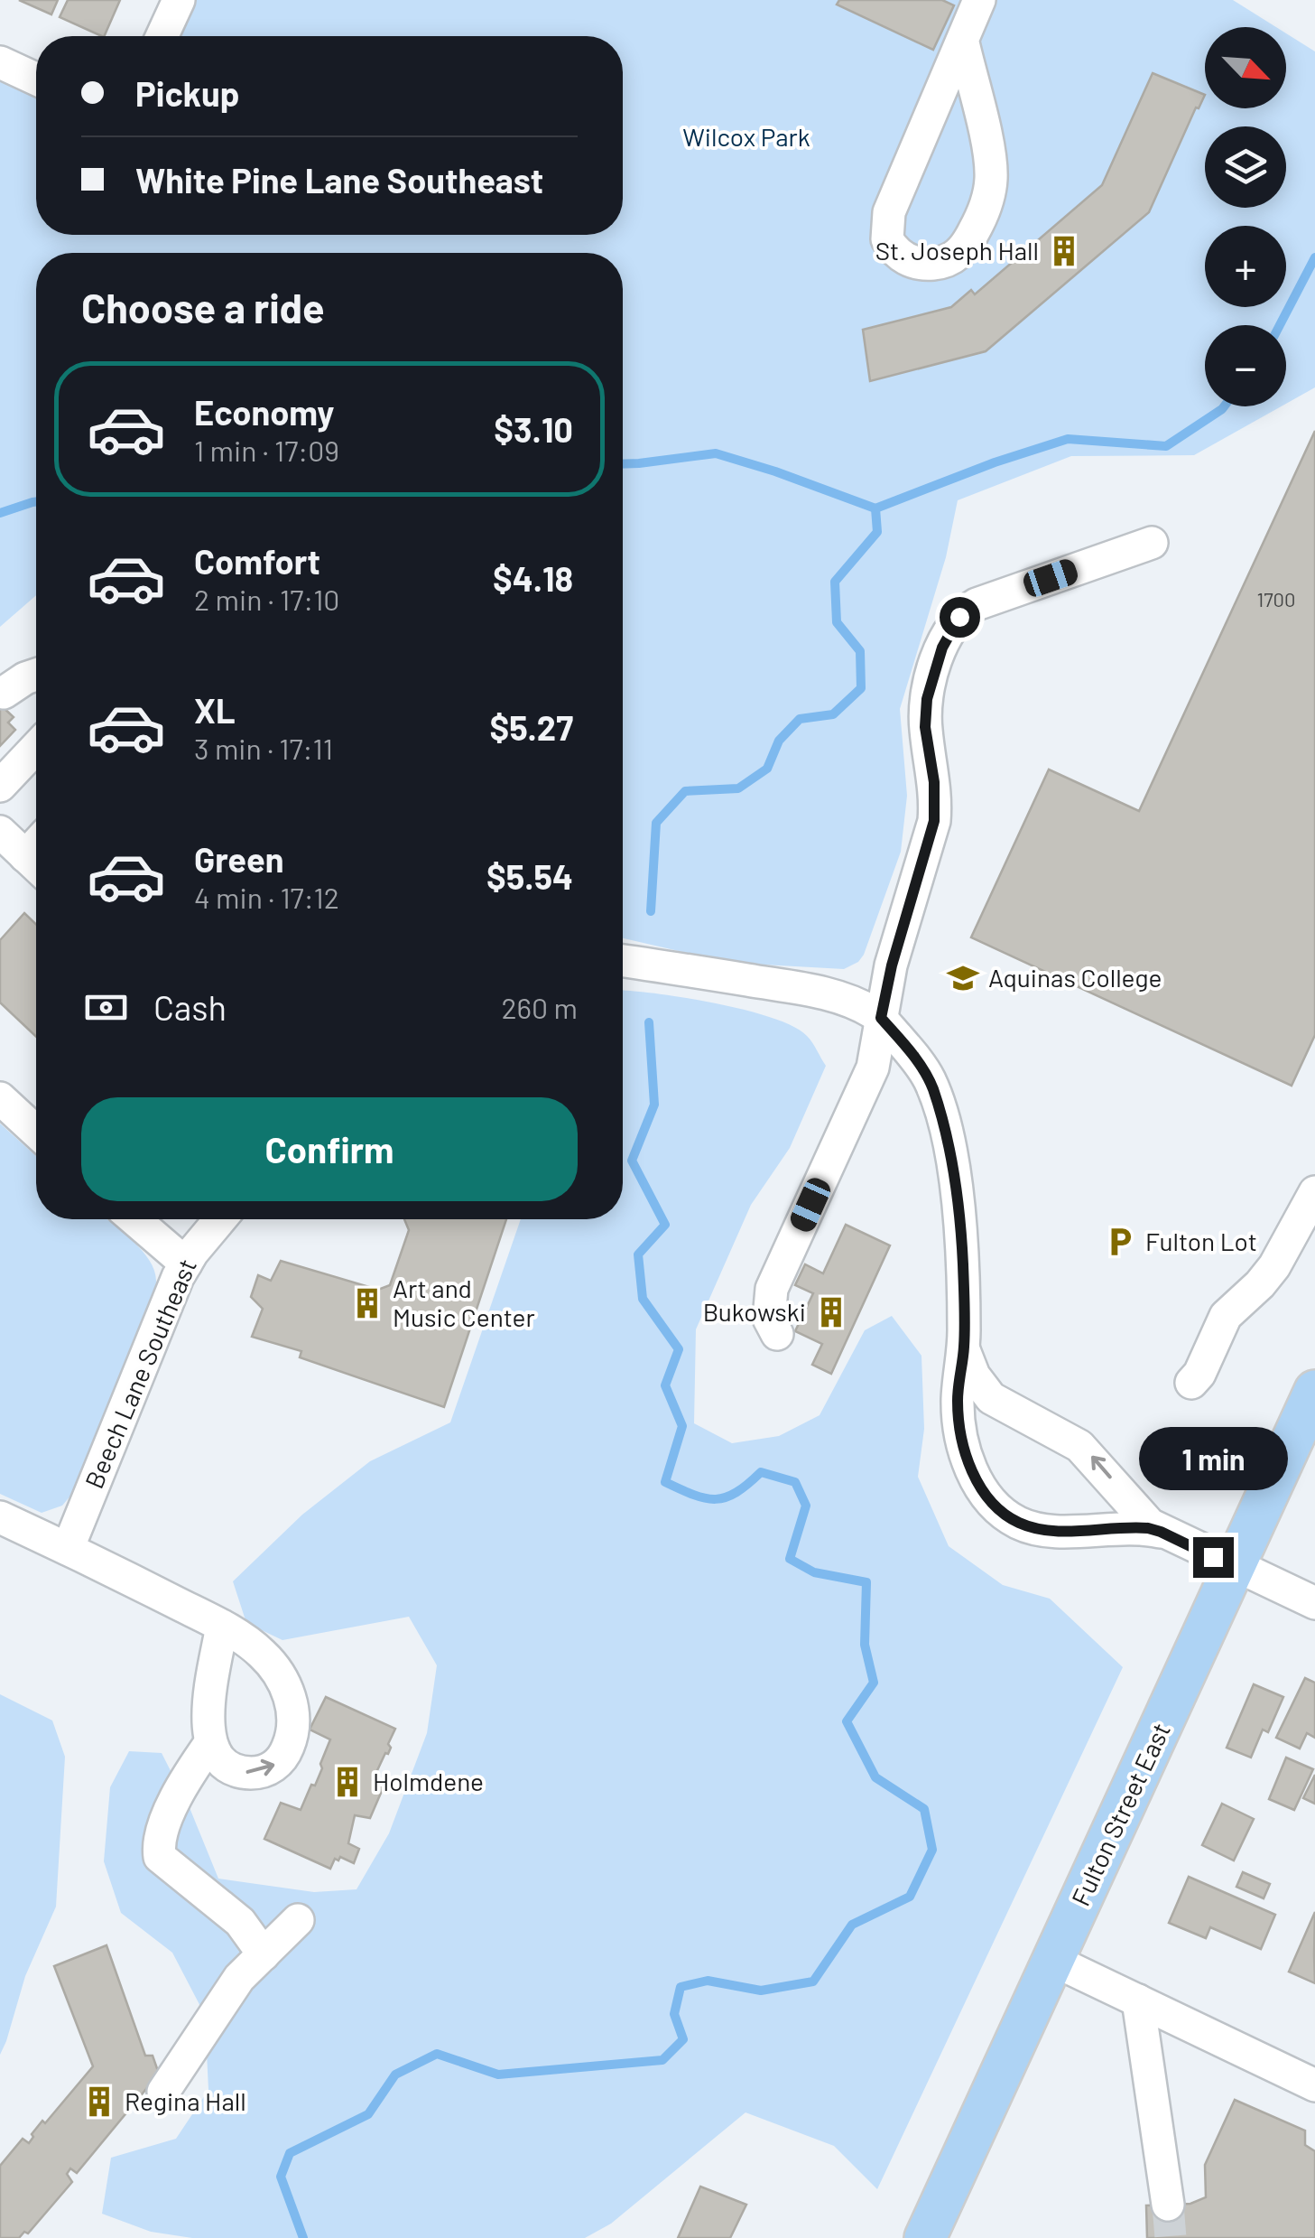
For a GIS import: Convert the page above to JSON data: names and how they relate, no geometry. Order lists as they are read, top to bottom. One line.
{"streets":{"main road":["Fulton Street East"],"street":["Beech Lane Southeast"]},"parks":["Wilcox Park"],"places":{"building":["St. Joseph Hall","Art and Music Center","Bukowski","Holmdene","Regina Hall"],"school or university":["Aquinas College"],"parking":["Fulton Lot"]},"house_numbers":["1700"],"north":"bottom right","page":{"map_buttons":["+","−"],"banner":["Pickup","White Pine Lane Southeast"],"heading":"Choose a ride","list":[{"name":"Economy","note":"1 min · 17:09","value":"$3.10"},{"name":"Comfort","note":"2 min · 17:10","value":"$4.18"},{"name":"XL","note":"3 min · 17:11","value":"$5.27"},{"name":"Green","note":"4 min · 17:12","value":"$5.54"}],"pay":["Cash","260 m"],"buttons":"Confirm","bubble":"1 min"}}
